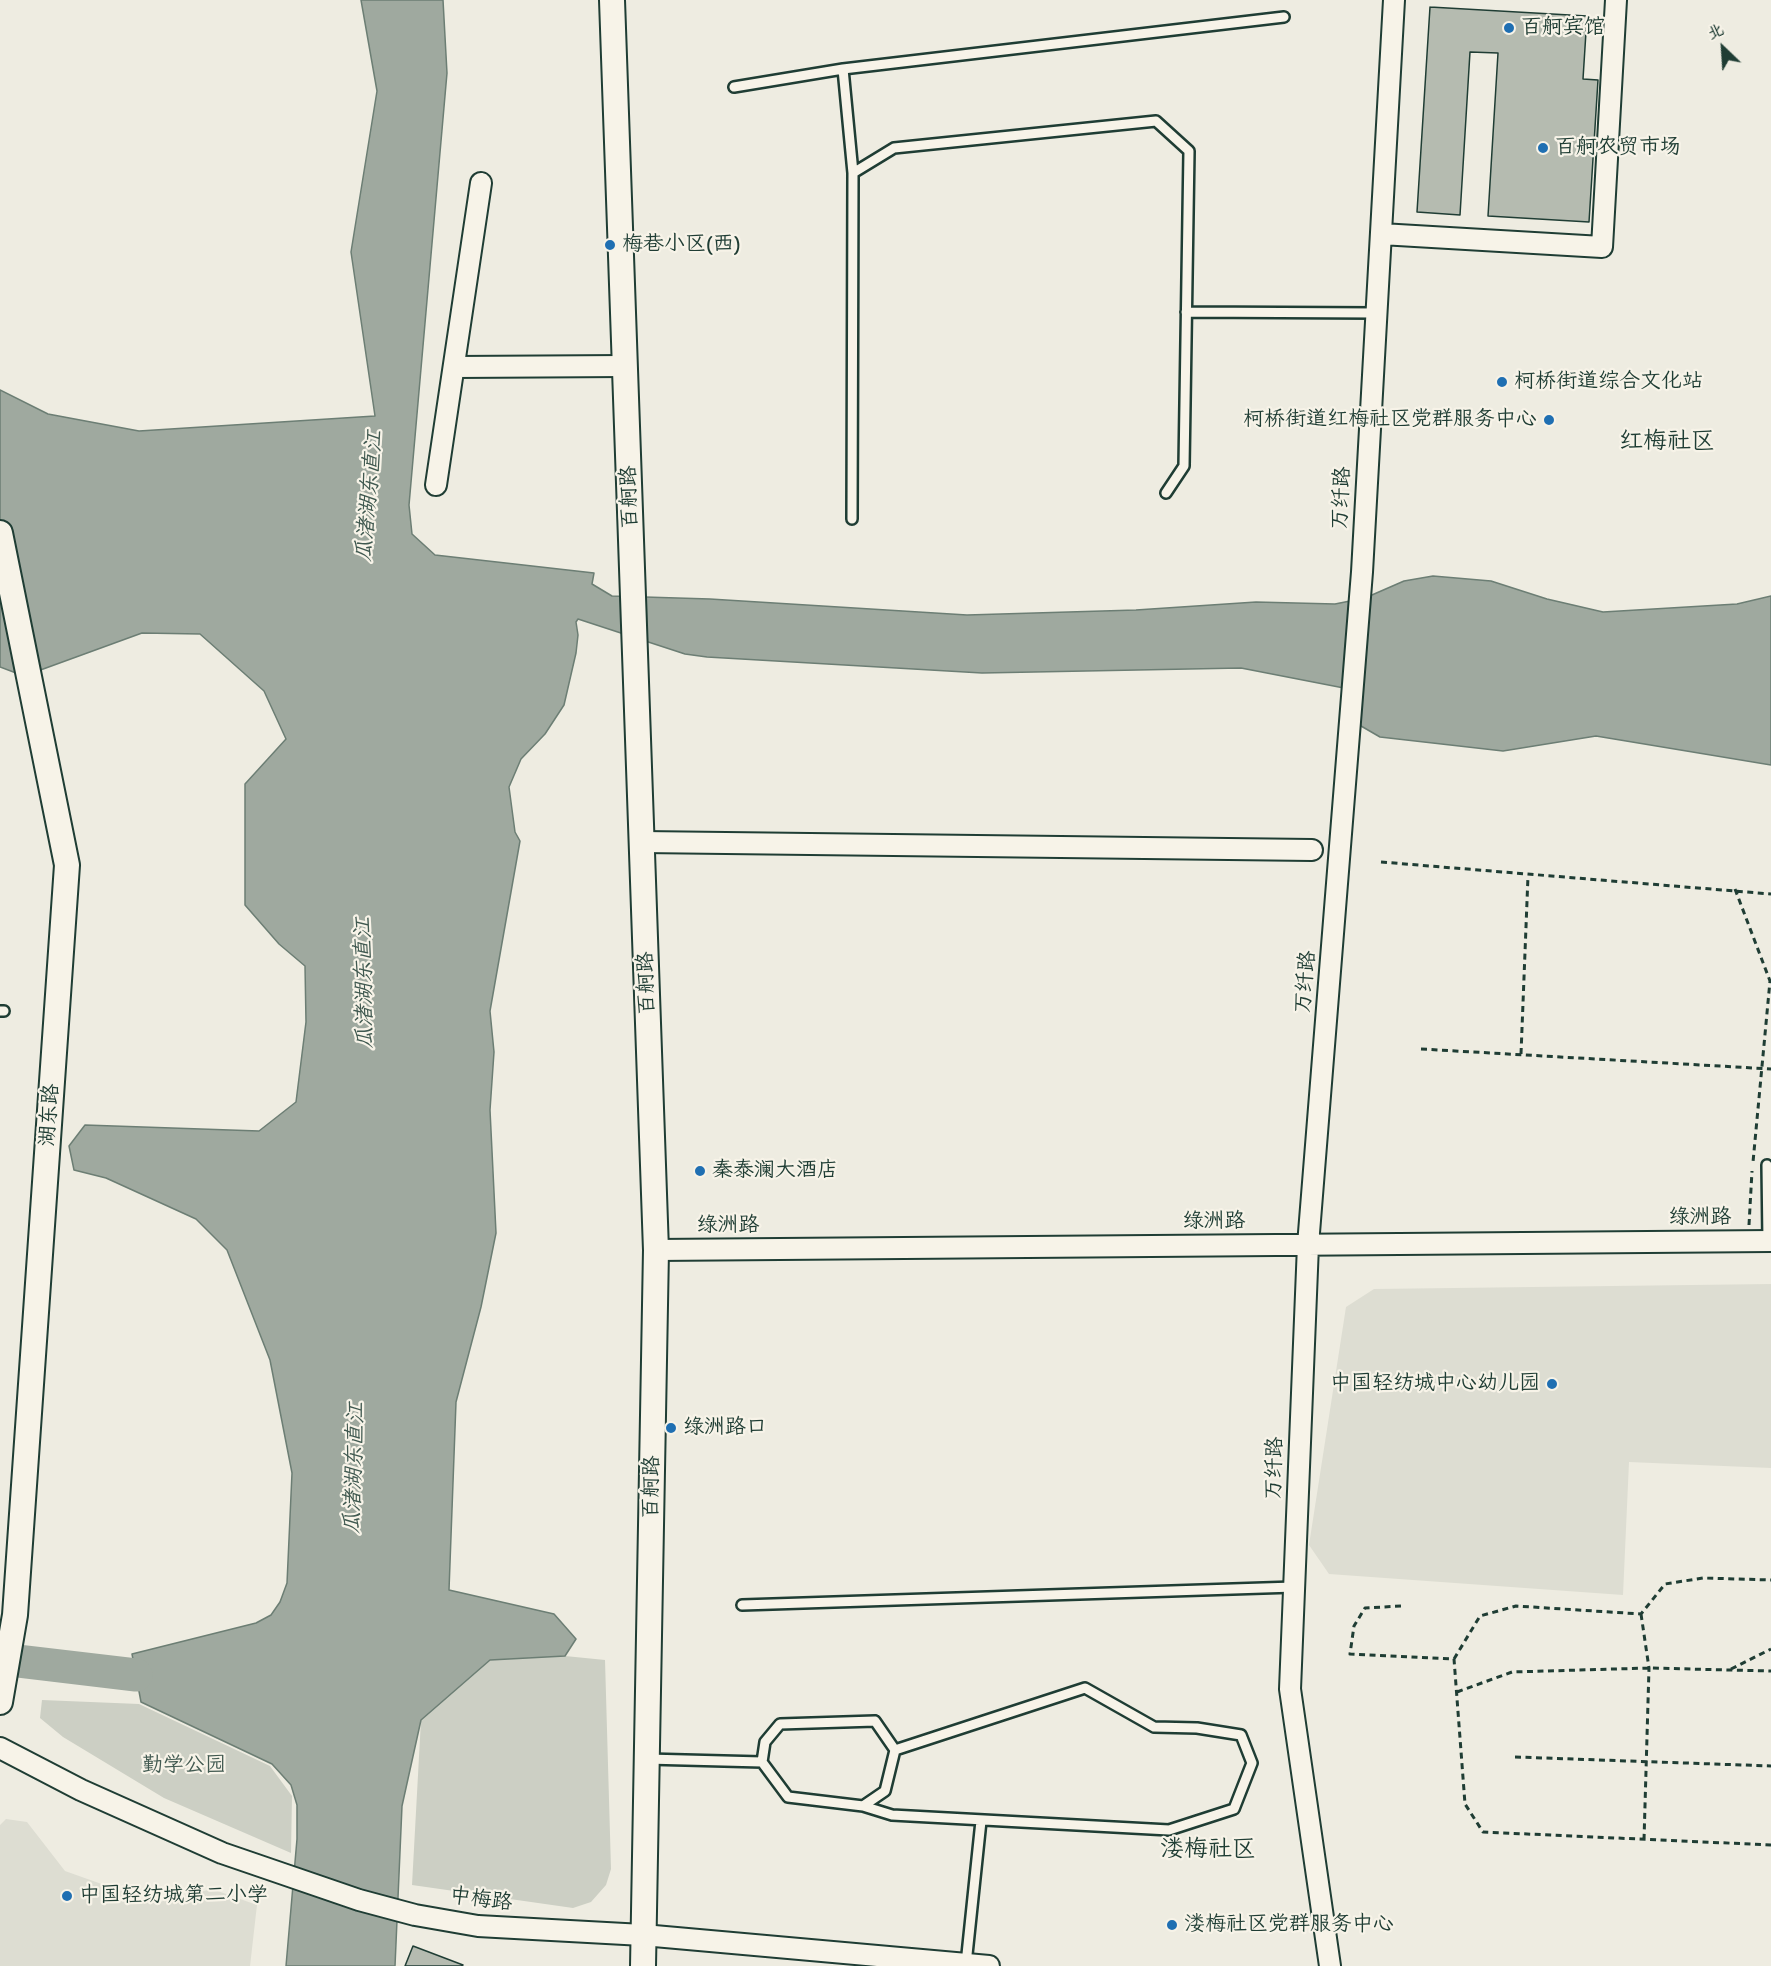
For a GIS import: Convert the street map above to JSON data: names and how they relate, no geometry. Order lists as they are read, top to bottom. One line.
{"streets":{"street":["百舸路","万纤路","湖东路","绿洲路","中梅路"]},"crossings":[["百舸路","绿洲路"],["百舸路","中梅路"],["万纤路","绿洲路"]],"districts":["红梅社区","溇梅社区"],"water":["瓜渚湖东直江"],"parks":["勤学公园"],"places":["百舸宾馆","百舸农贸市场","梅巷小区(西)","柯桥街道综合文化站","柯桥街道红梅社区党群服务中心","秦泰澜大酒店","中国轻纺城中心幼儿园","绿洲路口","中国轻纺城第二小学","溇梅社区党群服务中心"],"north":"top left"}
